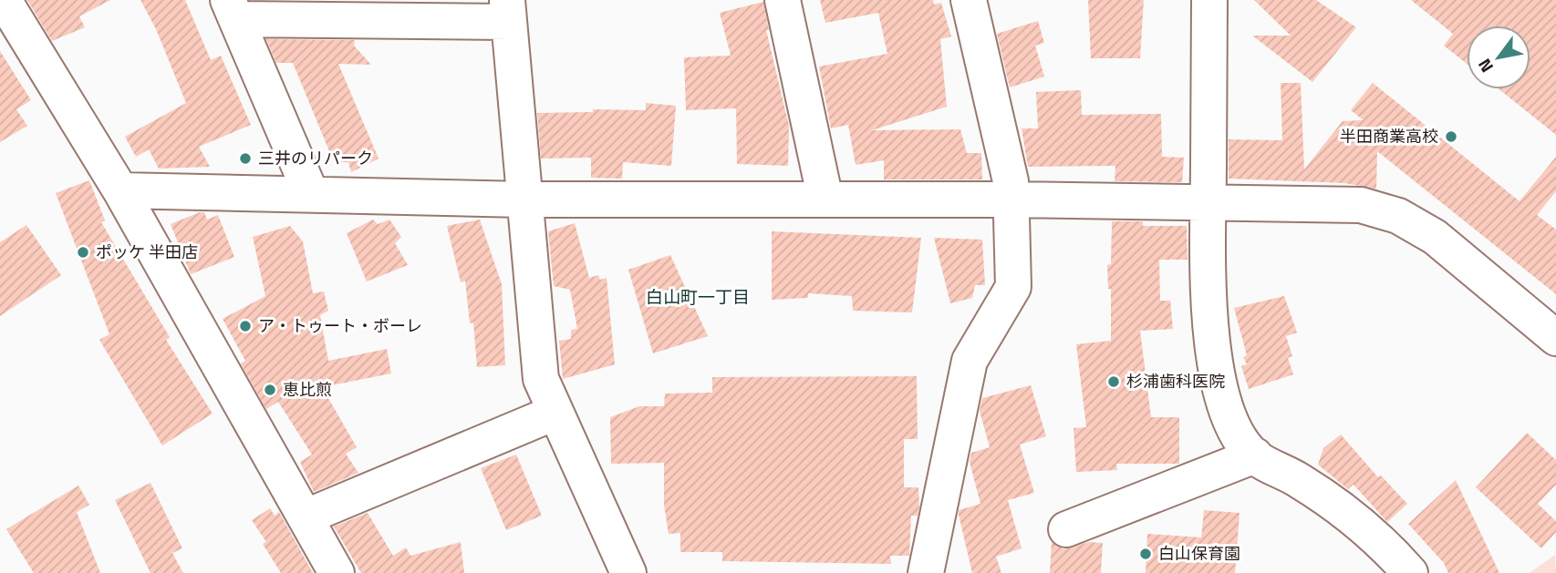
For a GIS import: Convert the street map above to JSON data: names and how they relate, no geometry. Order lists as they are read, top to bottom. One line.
{"districts":["白山町一丁目"],"places":["半田商業高校","三井のリパーク","ポッケ 半田店","ア・トゥート・ボーレ","杉浦歯科医院","恵比煎","白山保育園"],"north":"bottom left"}
